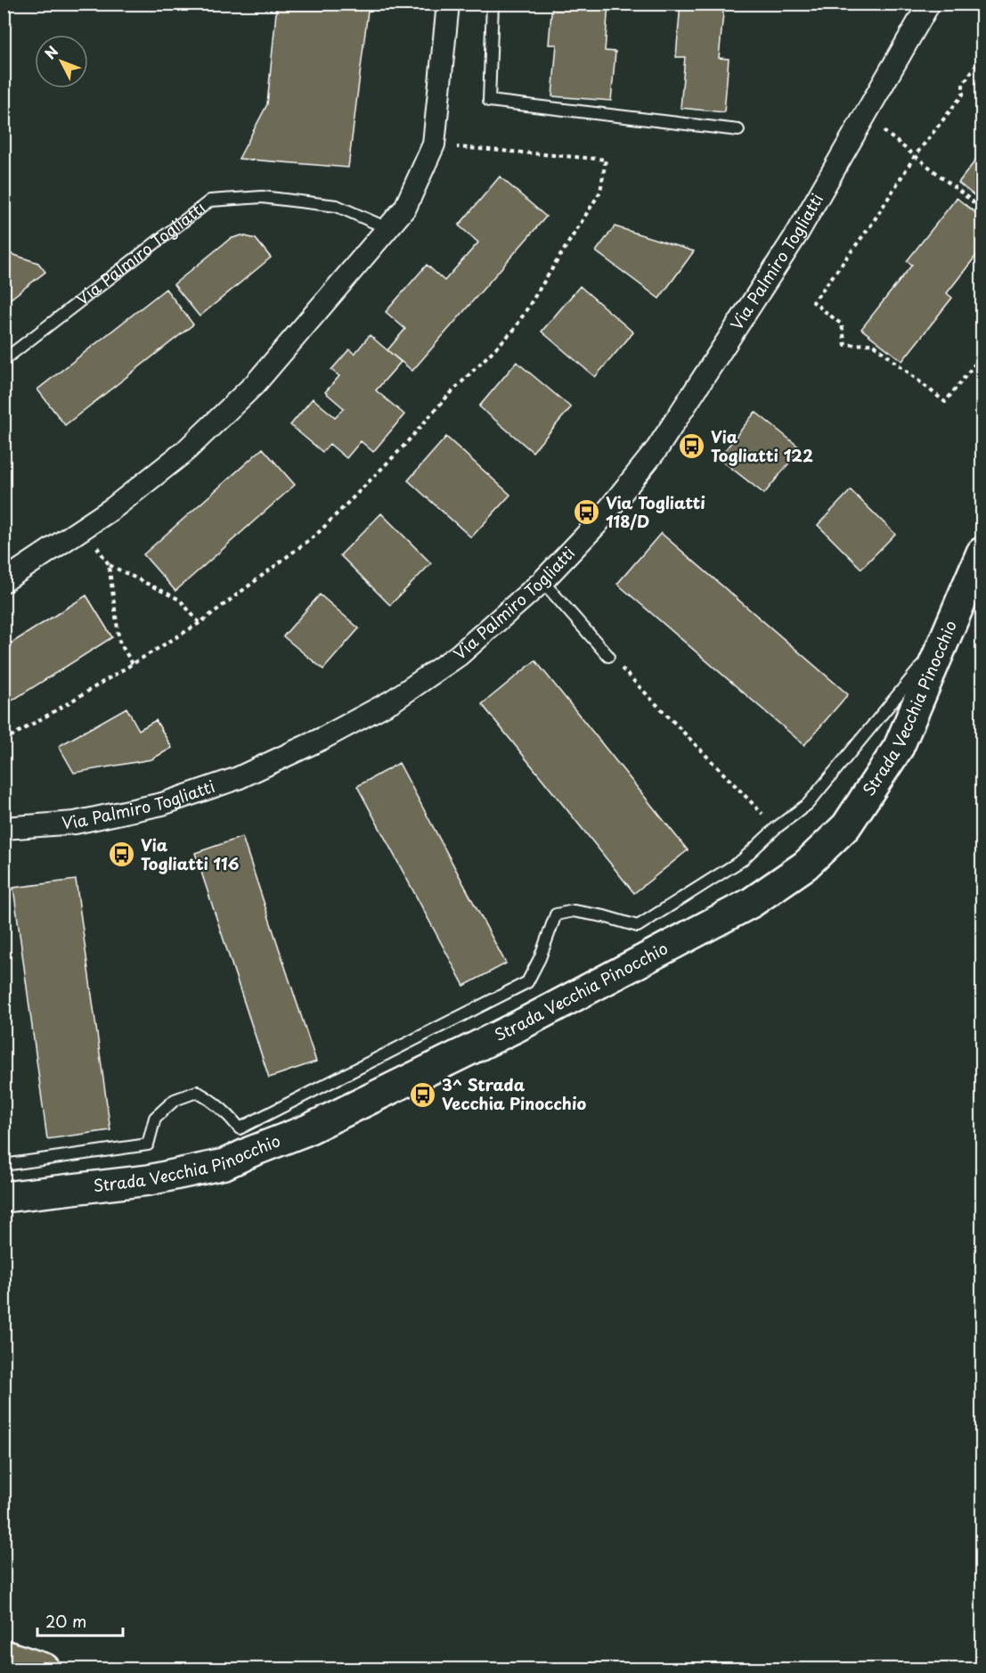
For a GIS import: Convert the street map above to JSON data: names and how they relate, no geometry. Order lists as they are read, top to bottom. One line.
{"streets":{"street":["Via Palmiro Togliatti","Strada Vecchia Pinocchio"]},"places":{"bus stop":["Via Togliatti 122","Via Togliatti 118/D","Via Togliatti 116","3^ Strada Vecchia Pinocchio"]},"scale_bar":"20 m","north":"top left"}
